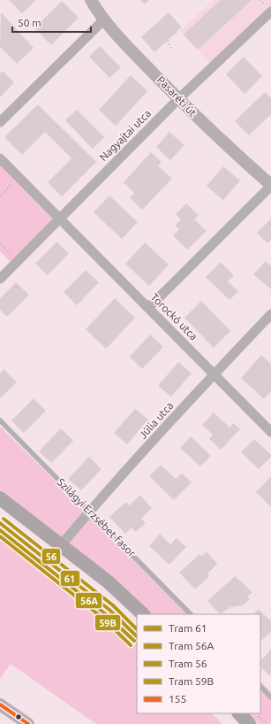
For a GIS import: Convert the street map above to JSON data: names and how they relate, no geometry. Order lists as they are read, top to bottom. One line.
{"streets":{"street":["Pasaréti út","Nagyajtai utca","Torockó utca","Júlia utca"],"lane":["Szilágyi Erzsébet fasor"]},"crossings":[["Pasaréti út","Nagyajtai utca"],["Nagyajtai utca","Torockó utca"],["Torockó utca","Júlia utca"],["Júlia utca","Szilágyi Erzsébet fasor"]],"lines":["tram line 56","tram line 61","tram line 56A","tram line 59B","transit line 155"],"legend":["Tram 61","Tram 56A","Tram 56","Tram 59B","155"],"scale_bar":"50 m"}
